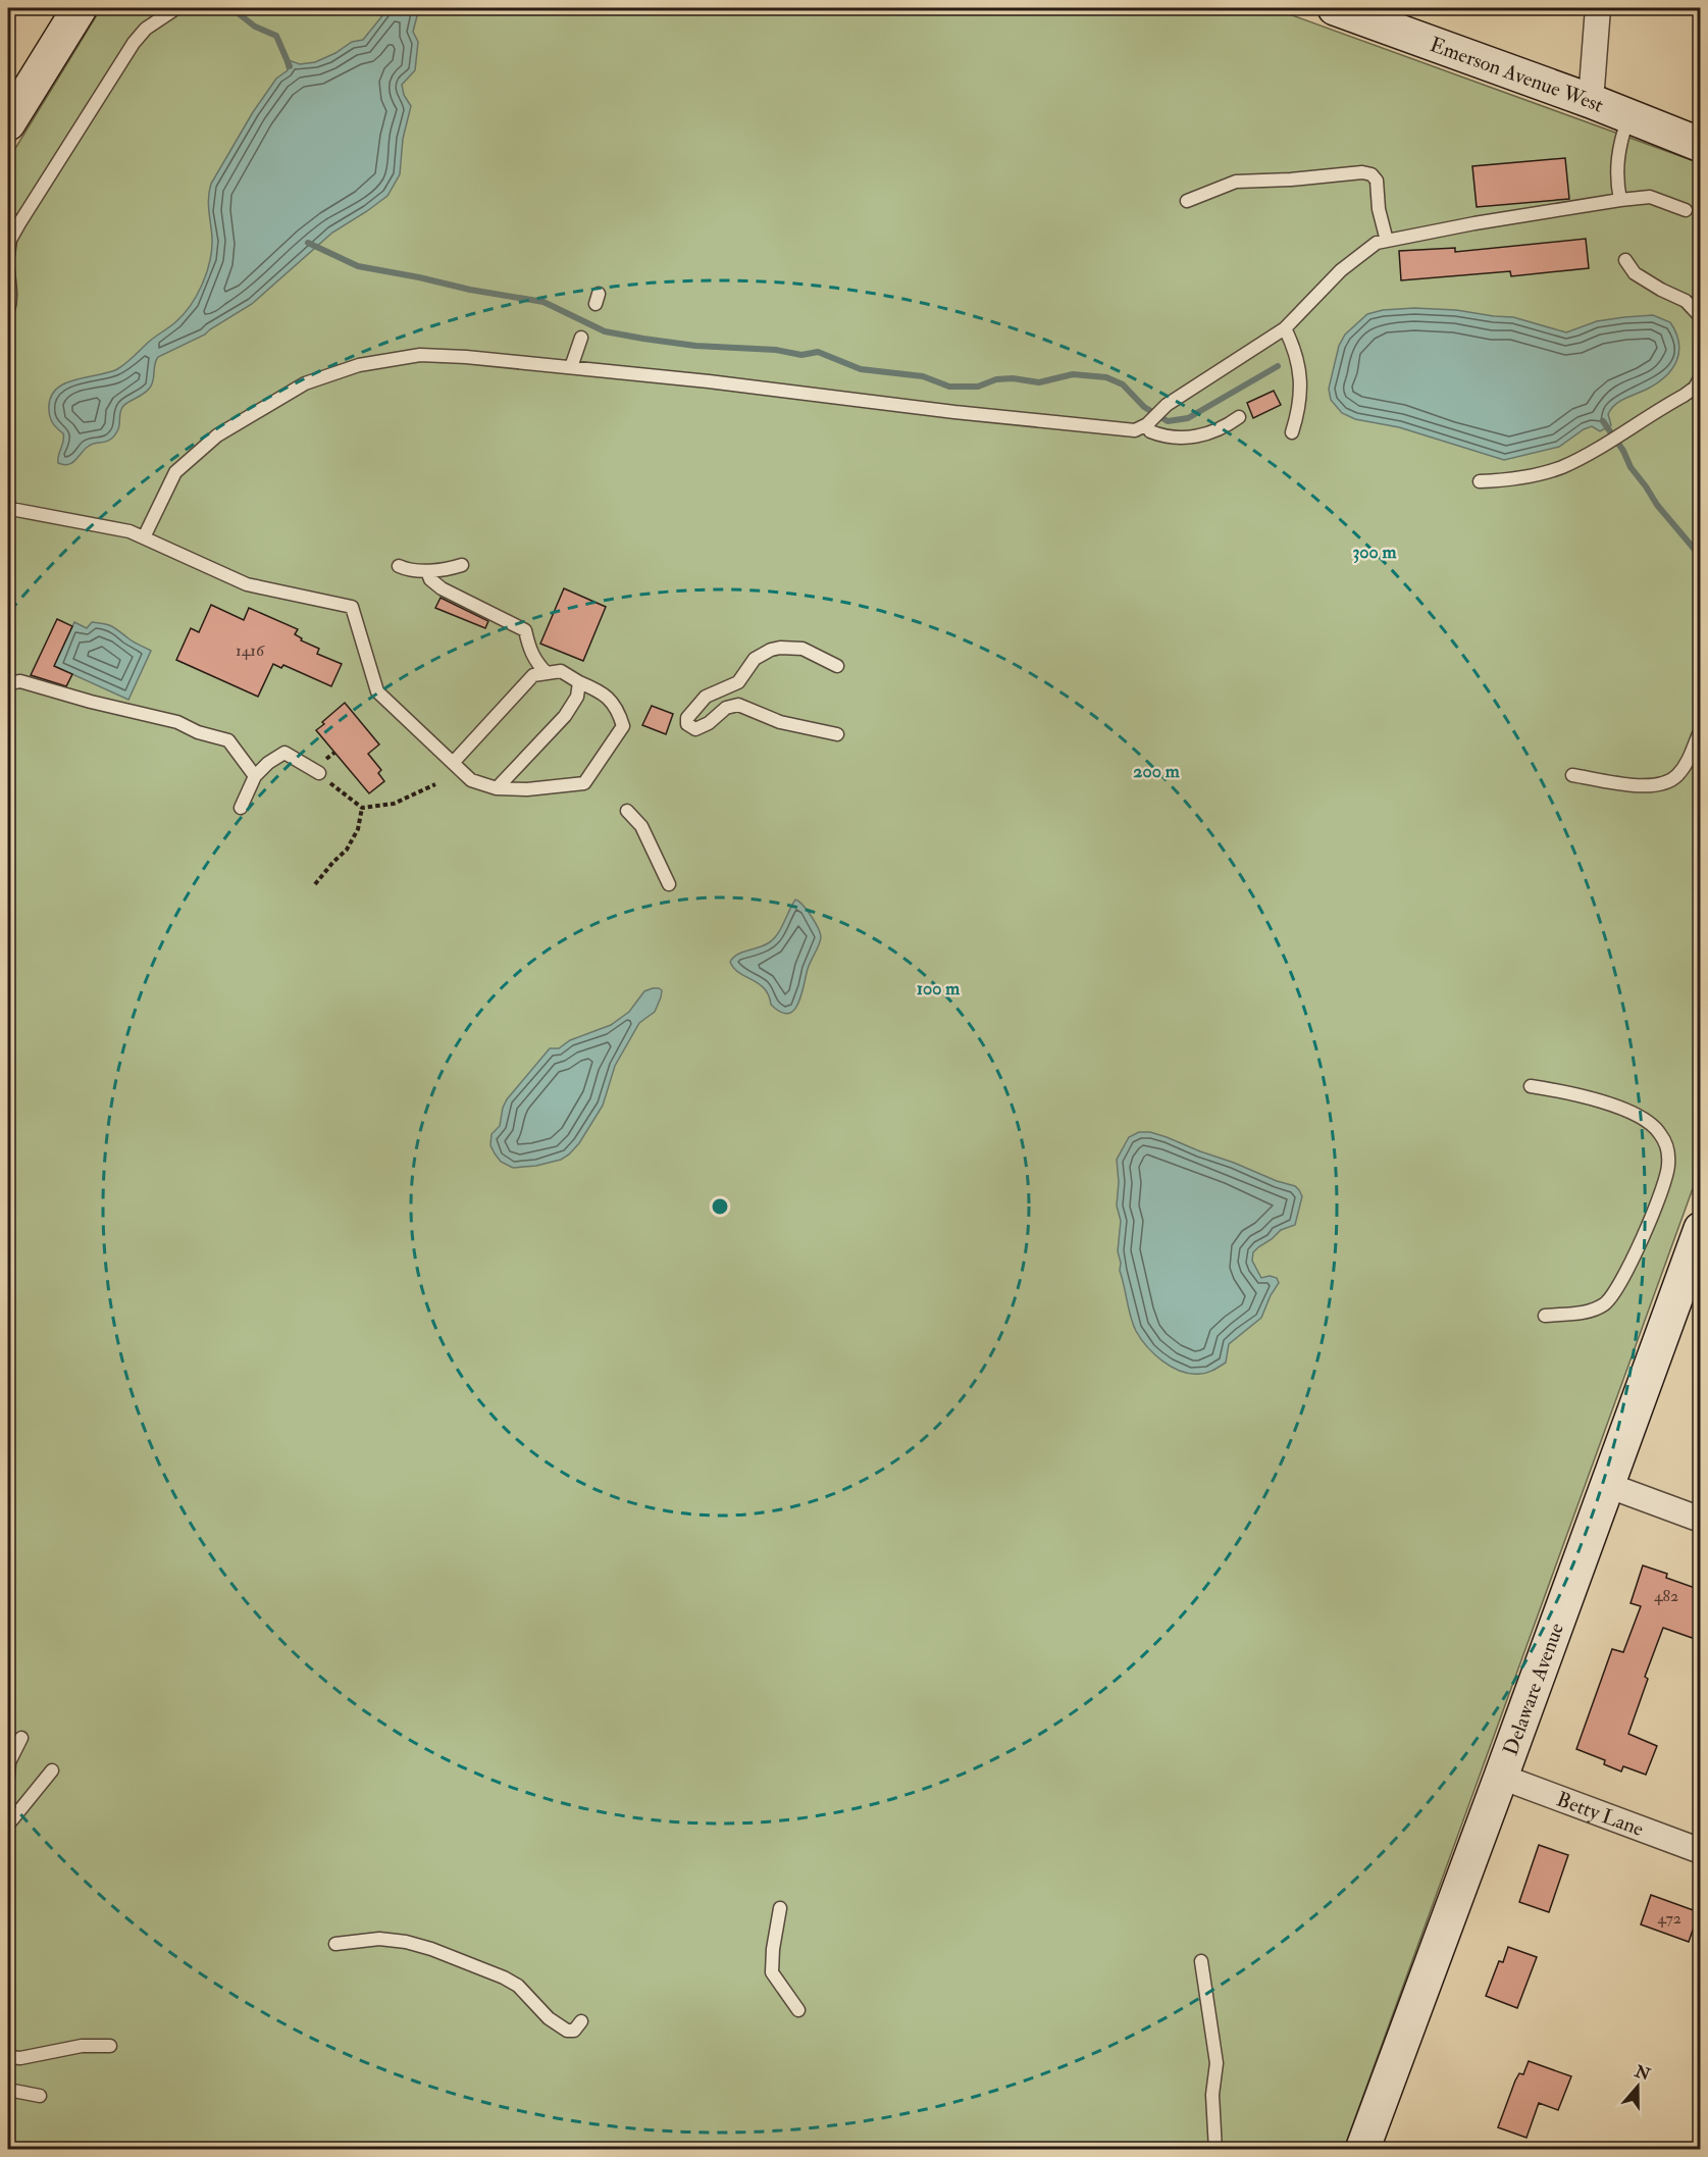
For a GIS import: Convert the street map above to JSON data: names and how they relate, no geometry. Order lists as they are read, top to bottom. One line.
{"streets":{"street":["Emerson Avenue West","Delaware Avenue","Betty Lane"]},"crossings":[["Delaware Avenue","Betty Lane"]],"house_numbers":["1416","482","472"],"north":"top","rings":["300 m","200 m","100 m"]}
